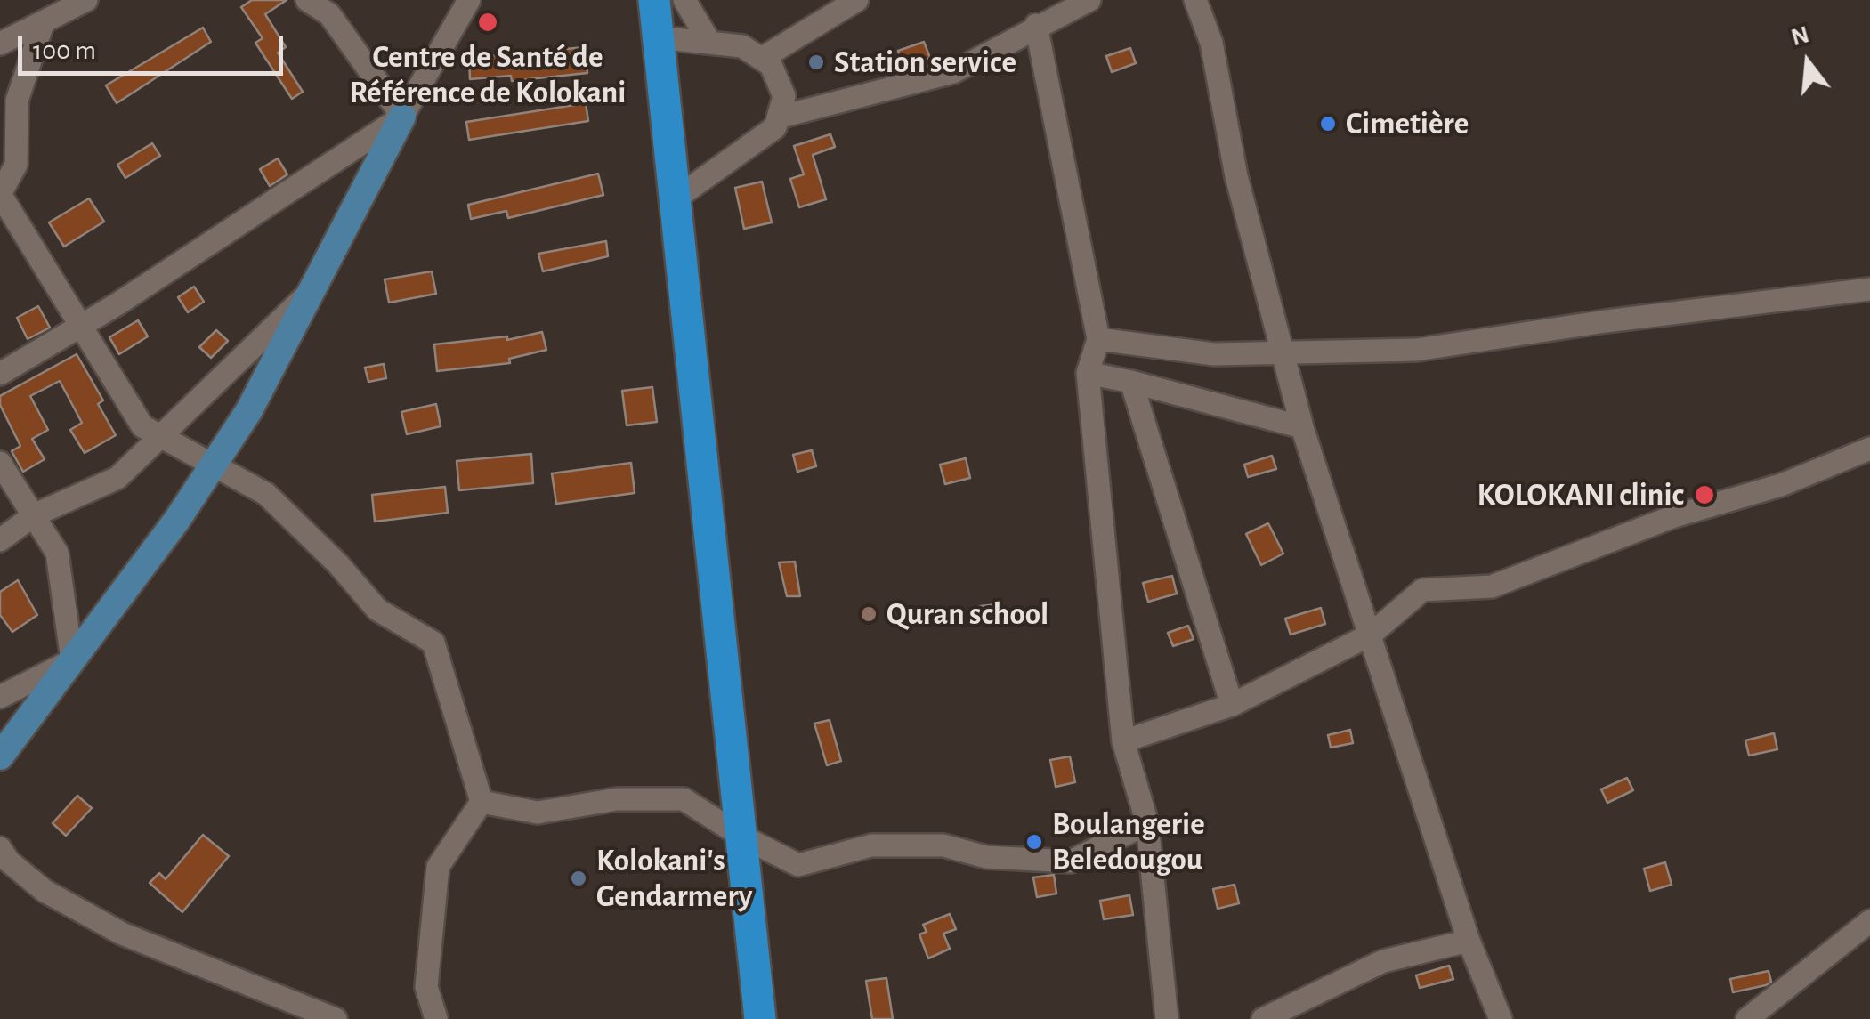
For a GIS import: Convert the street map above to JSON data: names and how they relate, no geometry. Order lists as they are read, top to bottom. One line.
{"places":["Centre de Santé de Référence de Kolokani","Station service","Cimetière","KOLOKANI clinic","Quran school","Boulangerie Beledougou","Kolokani's Gendarmery"],"scale_bar":"100 m","north":"top"}
